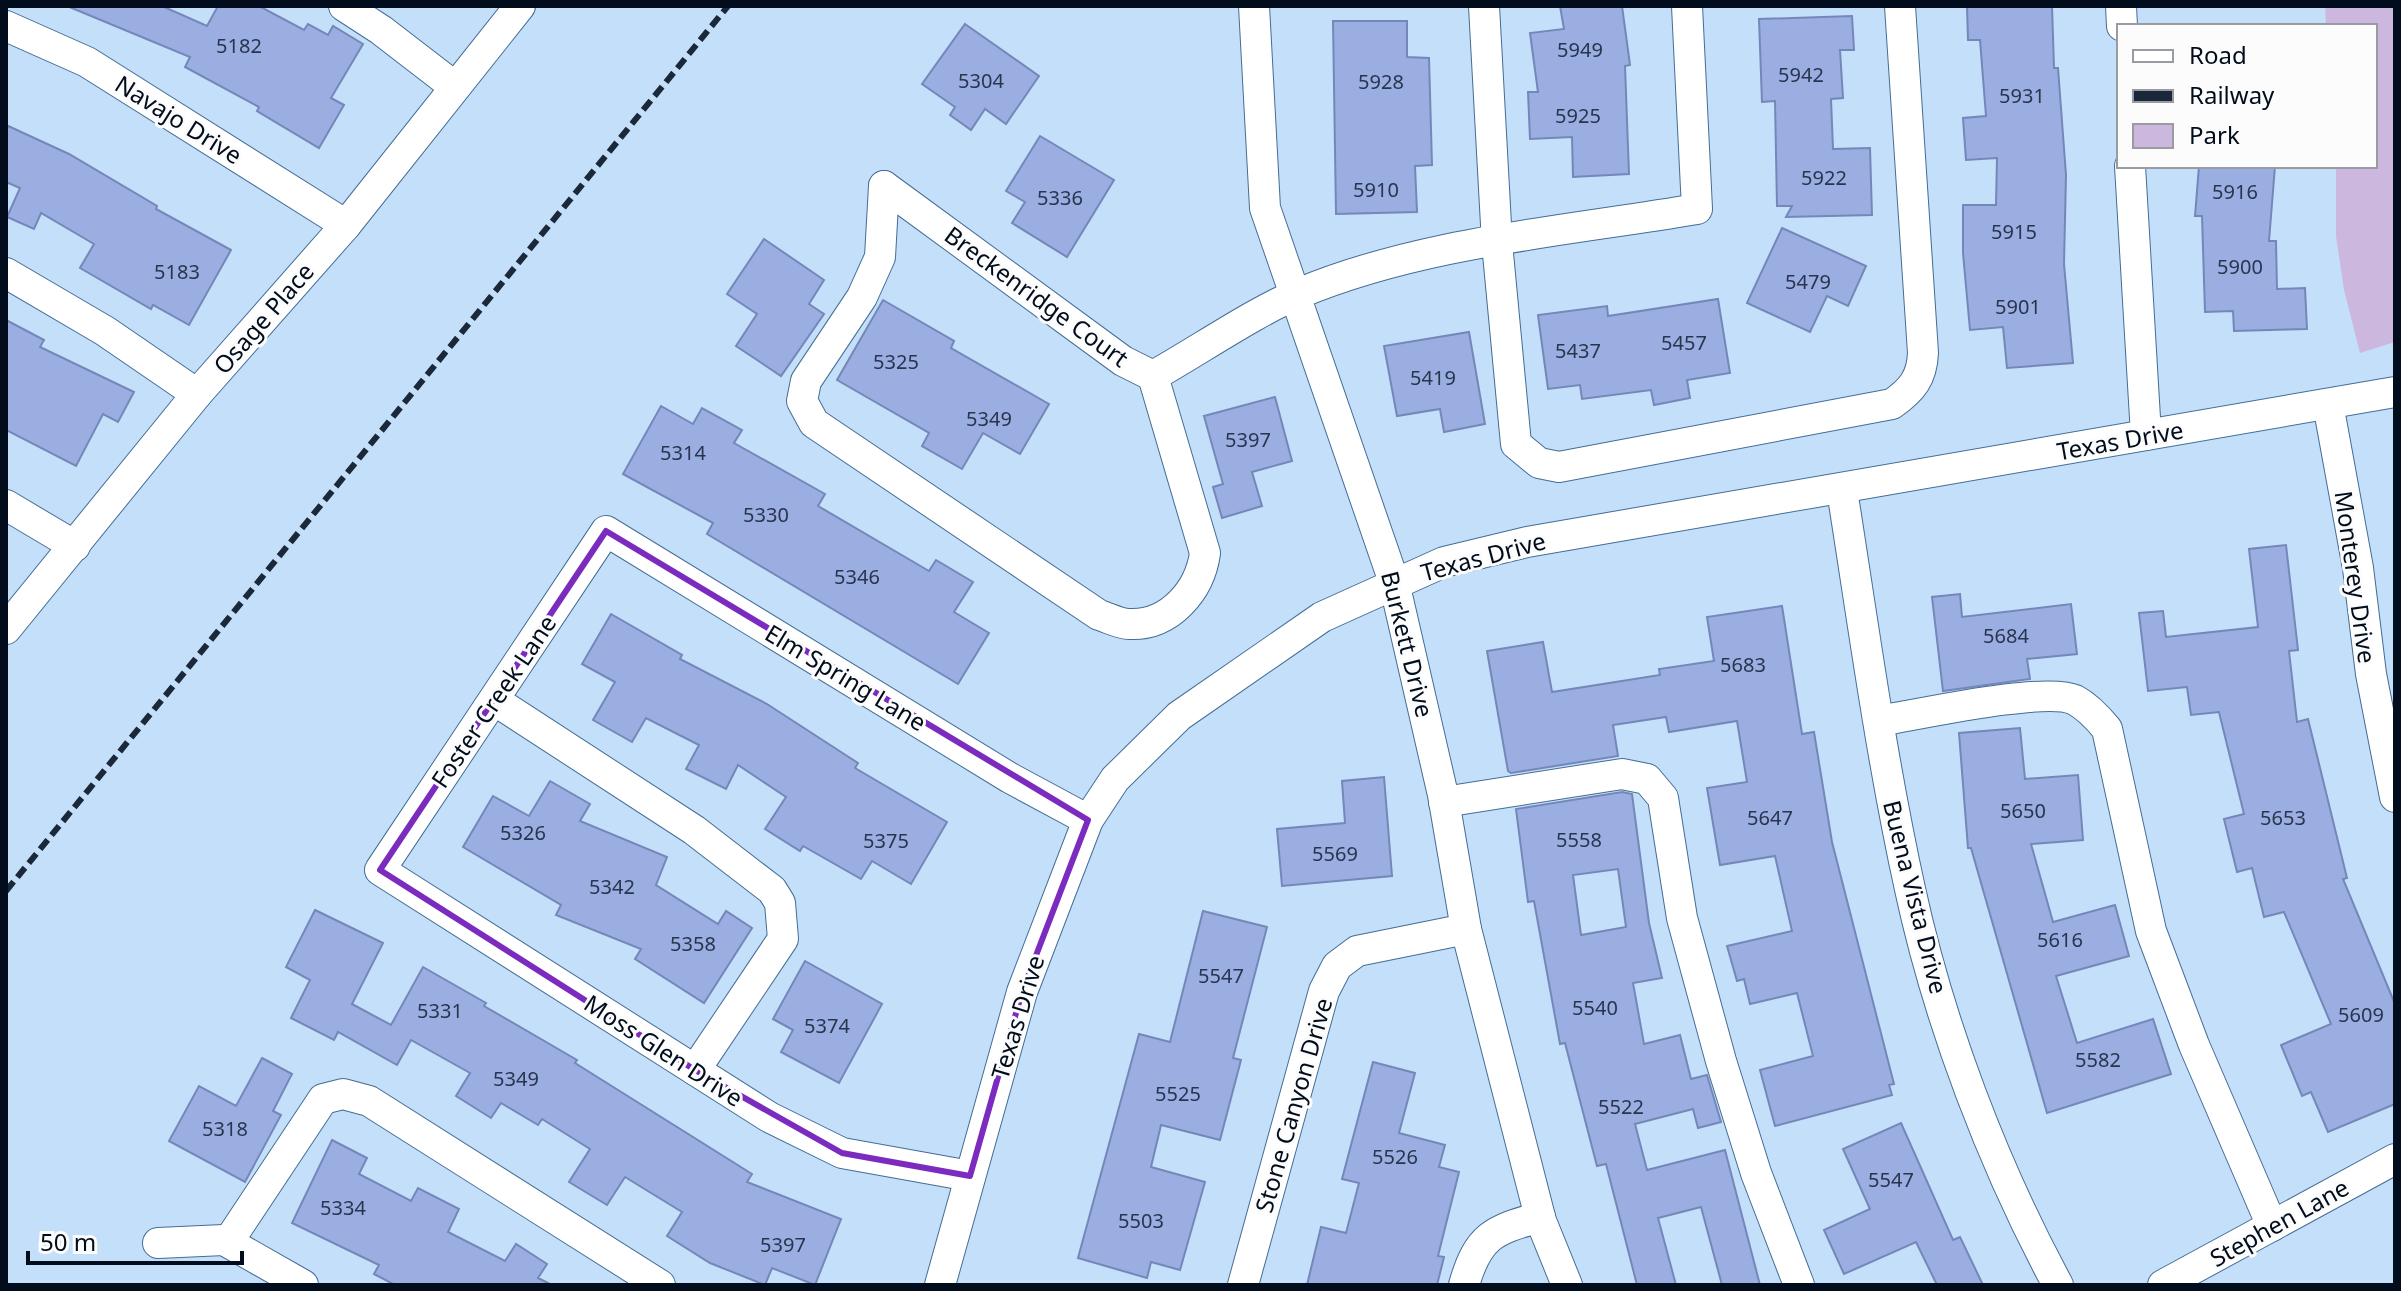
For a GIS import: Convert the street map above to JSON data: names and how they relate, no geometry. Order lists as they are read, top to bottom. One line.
{"streets":{"street":["Navajo Drive","Breckenridge Court","Osage Place","Texas Drive","Monterey Drive","Burkett Drive","Elm Spring Lane","Foster Creek Lane","Buena Vista Drive","Moss Glen Drive","Stone Canyon Drive","Stephen Lane"]},"crossings":[["Navajo Drive","Osage Place"],["Breckenridge Court","Burkett Drive"],["Texas Drive","Monterey Drive"],["Texas Drive","Burkett Drive"],["Texas Drive","Elm Spring Lane"],["Texas Drive","Buena Vista Drive"],["Texas Drive","Moss Glen Drive"],["Burkett Drive","Stone Canyon Drive"],["Elm Spring Lane","Foster Creek Lane"],["Foster Creek Lane","Moss Glen Drive"]],"house_numbers":["5182","5949","5942","5304","5928","5931","5925","5922","5910","5916","5336","5915","5900","5183","5479","5901","5457","5437","5325","5419","5349","5397","5314","5330","5346","5684","5683","5650","5647","5653","5326","5558","5375","5569","5342","5616","5358","5547","5540","5331","5609","5374","5582","5349","5525","5522","5318","5526","5547","5334","5503","5397"],"legend":["Road","Railway","Park"],"scale_bar":"50 m"}
